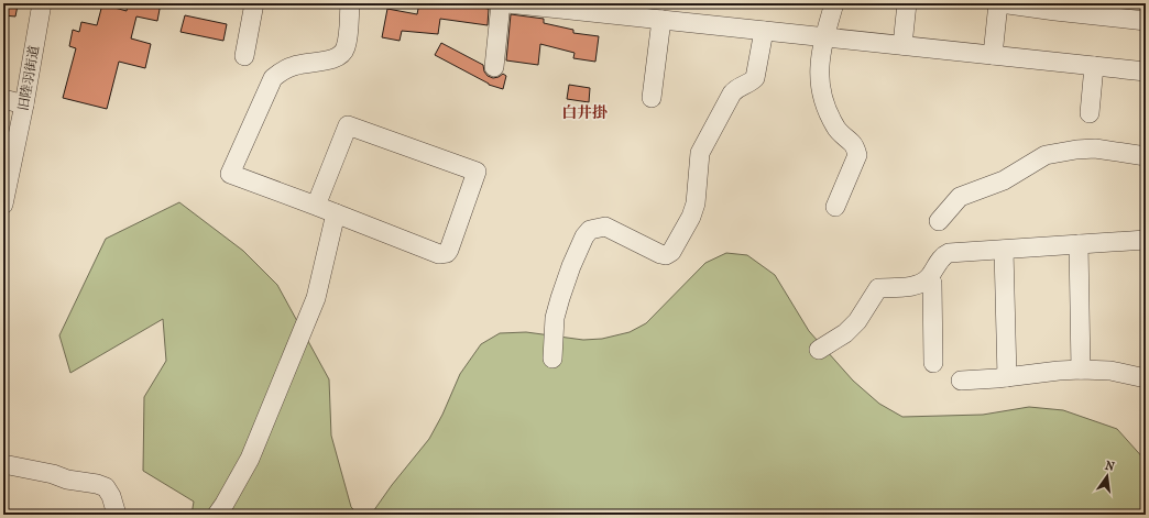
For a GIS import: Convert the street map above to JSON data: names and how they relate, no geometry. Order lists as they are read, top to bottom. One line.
{"streets":{"street":["旧陸羽街道"]},"districts":["白井掛"],"north":"top"}
